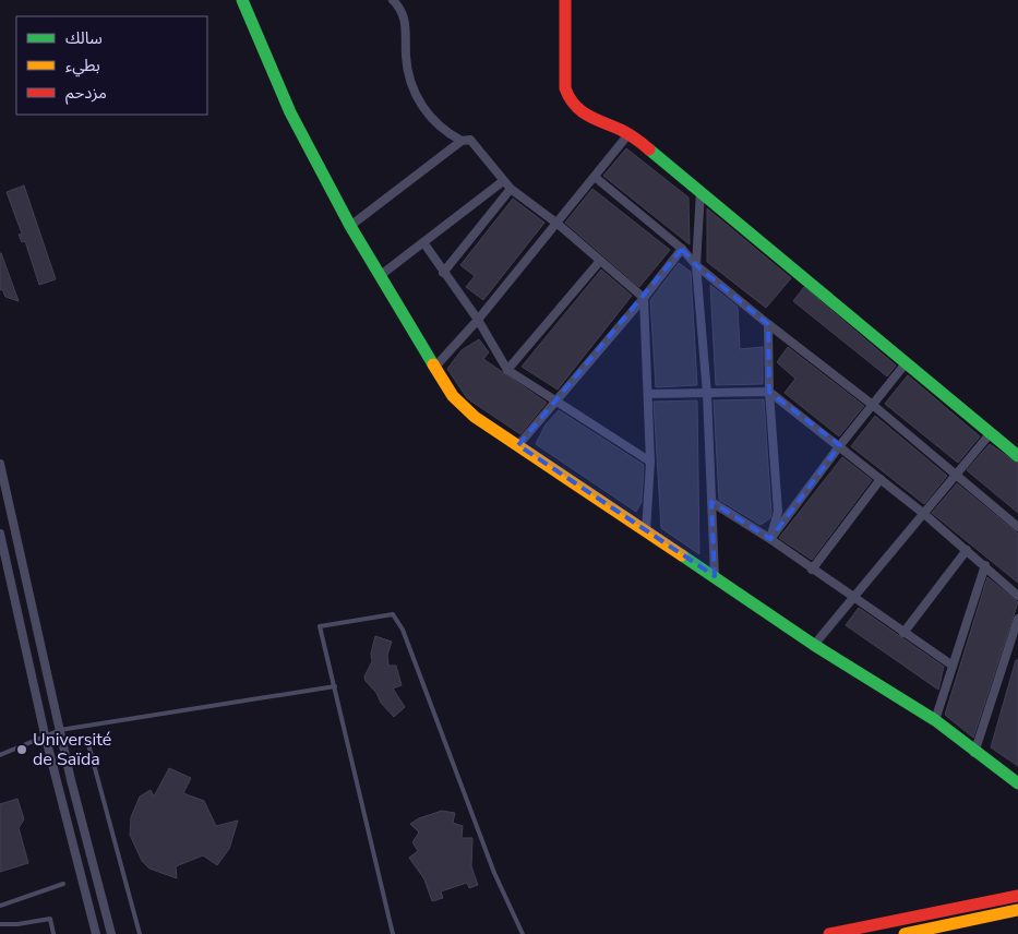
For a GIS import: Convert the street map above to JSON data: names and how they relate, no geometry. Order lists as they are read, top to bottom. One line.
{"places":["Université de Saïda"],"legend":["سالك","بطيء","مزدحم"]}
